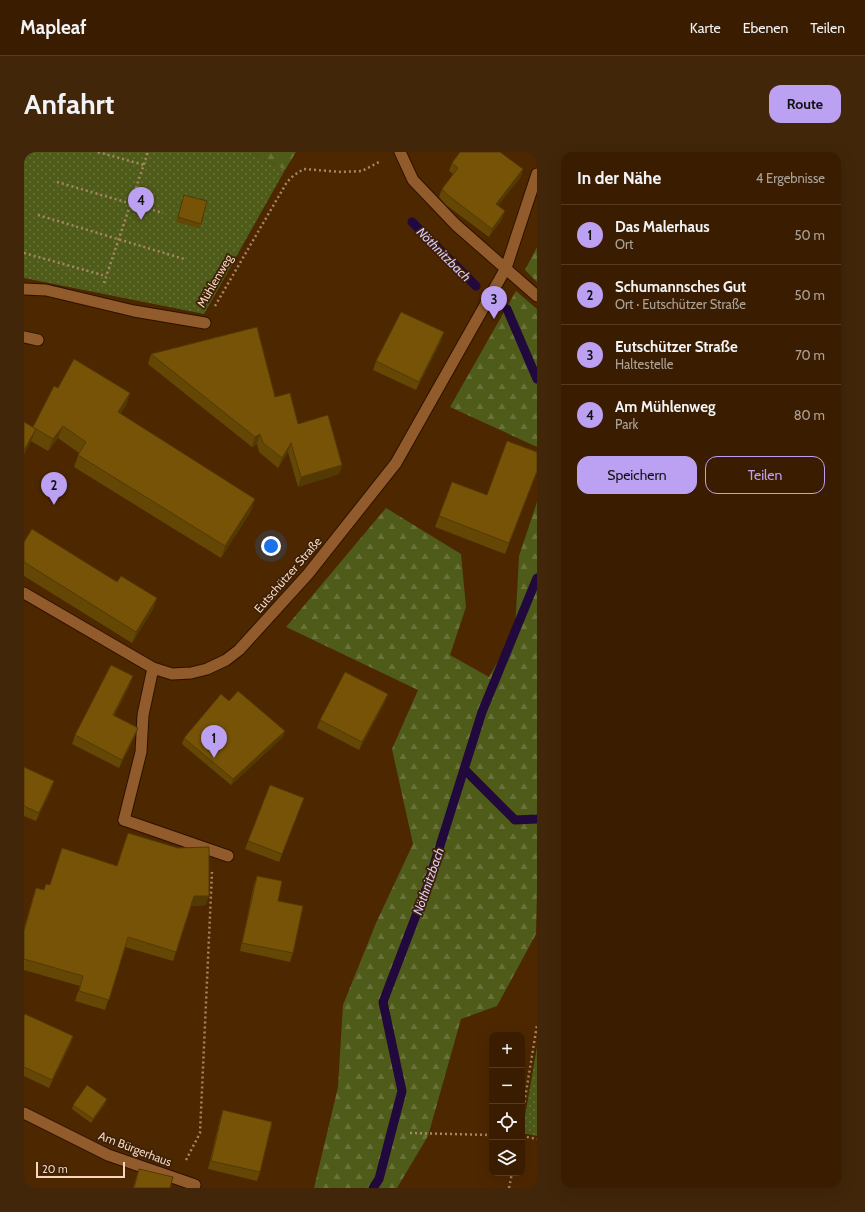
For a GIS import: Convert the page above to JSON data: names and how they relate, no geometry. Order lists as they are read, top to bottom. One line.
{"streets":{"street":["Mühlenweg","Eutschützer Straße","Am Bürgerhaus"]},"water":["Nöthnitzbach"],"scale_bar":"20 m","page":{"header":"Mapleaf","nav":["Karte","Ebenen","Teilen"],"buttons":["Route",["Speichern","Teilen"]],"title":"Anfahrt","heading":["In der Nähe","4 Ergebnisse"],"pins":["4","3","2","1"],"list":[{"mark":"1","name":"Das Malerhaus","note":"Ort","value":"50 m"},{"mark":"2","name":"Schumannsches Gut","note":"Ort · Eutschützer Straße","value":"50 m"},{"mark":"3","name":"Eutschützer Straße","note":"Haltestelle","value":"70 m"},{"mark":"4","name":"Am Mühlenweg","note":"Park","value":"80 m"}],"map_buttons":["+","−"],"scale":"20 m"}}
